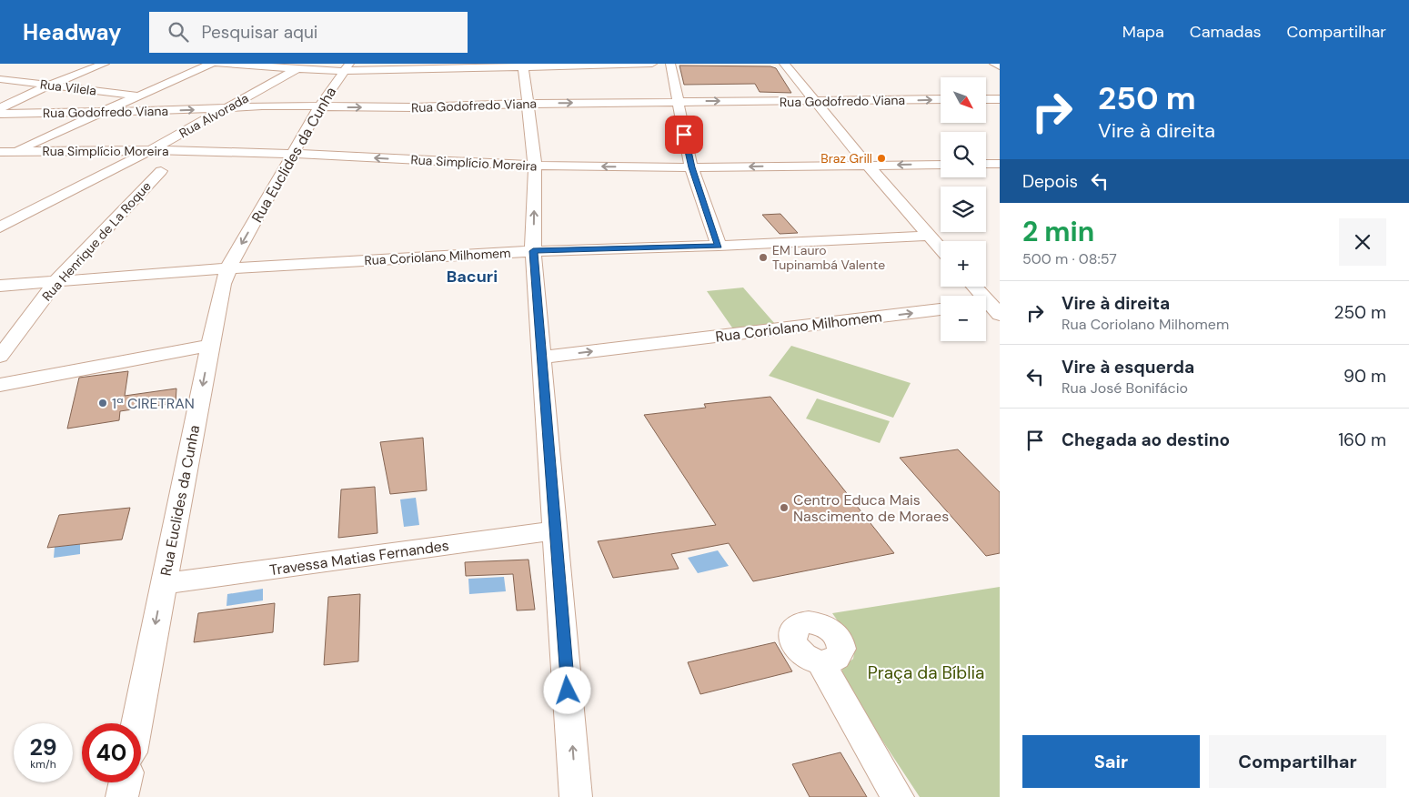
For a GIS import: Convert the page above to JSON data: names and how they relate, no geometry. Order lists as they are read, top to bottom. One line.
{"streets":{"street":["Rua Vilela","Rua Godofredo Viana","Rua Alvorada","Rua Simplício Moreira","Rua Euclides da Cunha","Rua Henrique de La Roque","Rua Coriolano Milhomem","Travessa Matias Fernandes"]},"crossings":[["Rua Godofredo Viana","Rua Alvorada"],["Rua Godofredo Viana","Rua Euclides da Cunha"],["Rua Alvorada","Rua Simplício Moreira"],["Rua Simplício Moreira","Rua Euclides da Cunha"],["Rua Euclides da Cunha","Rua Coriolano Milhomem"],["Rua Euclides da Cunha","Travessa Matias Fernandes"],["Rua Henrique de La Roque","Rua Coriolano Milhomem"]],"one_way":["Rua Euclides da Cunha"],"districts":["Bacuri"],"parks":["Praça da Bíblia"],"places":["Braz Grill","EM Lauro Tupinambá Valente","1ª CIRETRAN","Centro Educa Mais Nascimento de Moraes"],"north":"bottom right","page":{"header":"Headway","search":"Pesquisar aqui","nav":["Mapa","Camadas","Compartilhar"],"turn":["250 m","Vire à direita"],"map_buttons":["+","−"],"then":"Depois","heading":["2 min","500 m · 08:57"],"list":[{"name":"Vire à direita","note":"Rua Coriolano Milhomem","value":"250 m"},{"name":"Vire à esquerda","note":"Rua José Bonifácio","value":"90 m"},{"name":"Chegada ao destino","value":"160 m"}],"speed":"29 km/h","limit":"40","buttons":["Sair","Compartilhar"]}}
